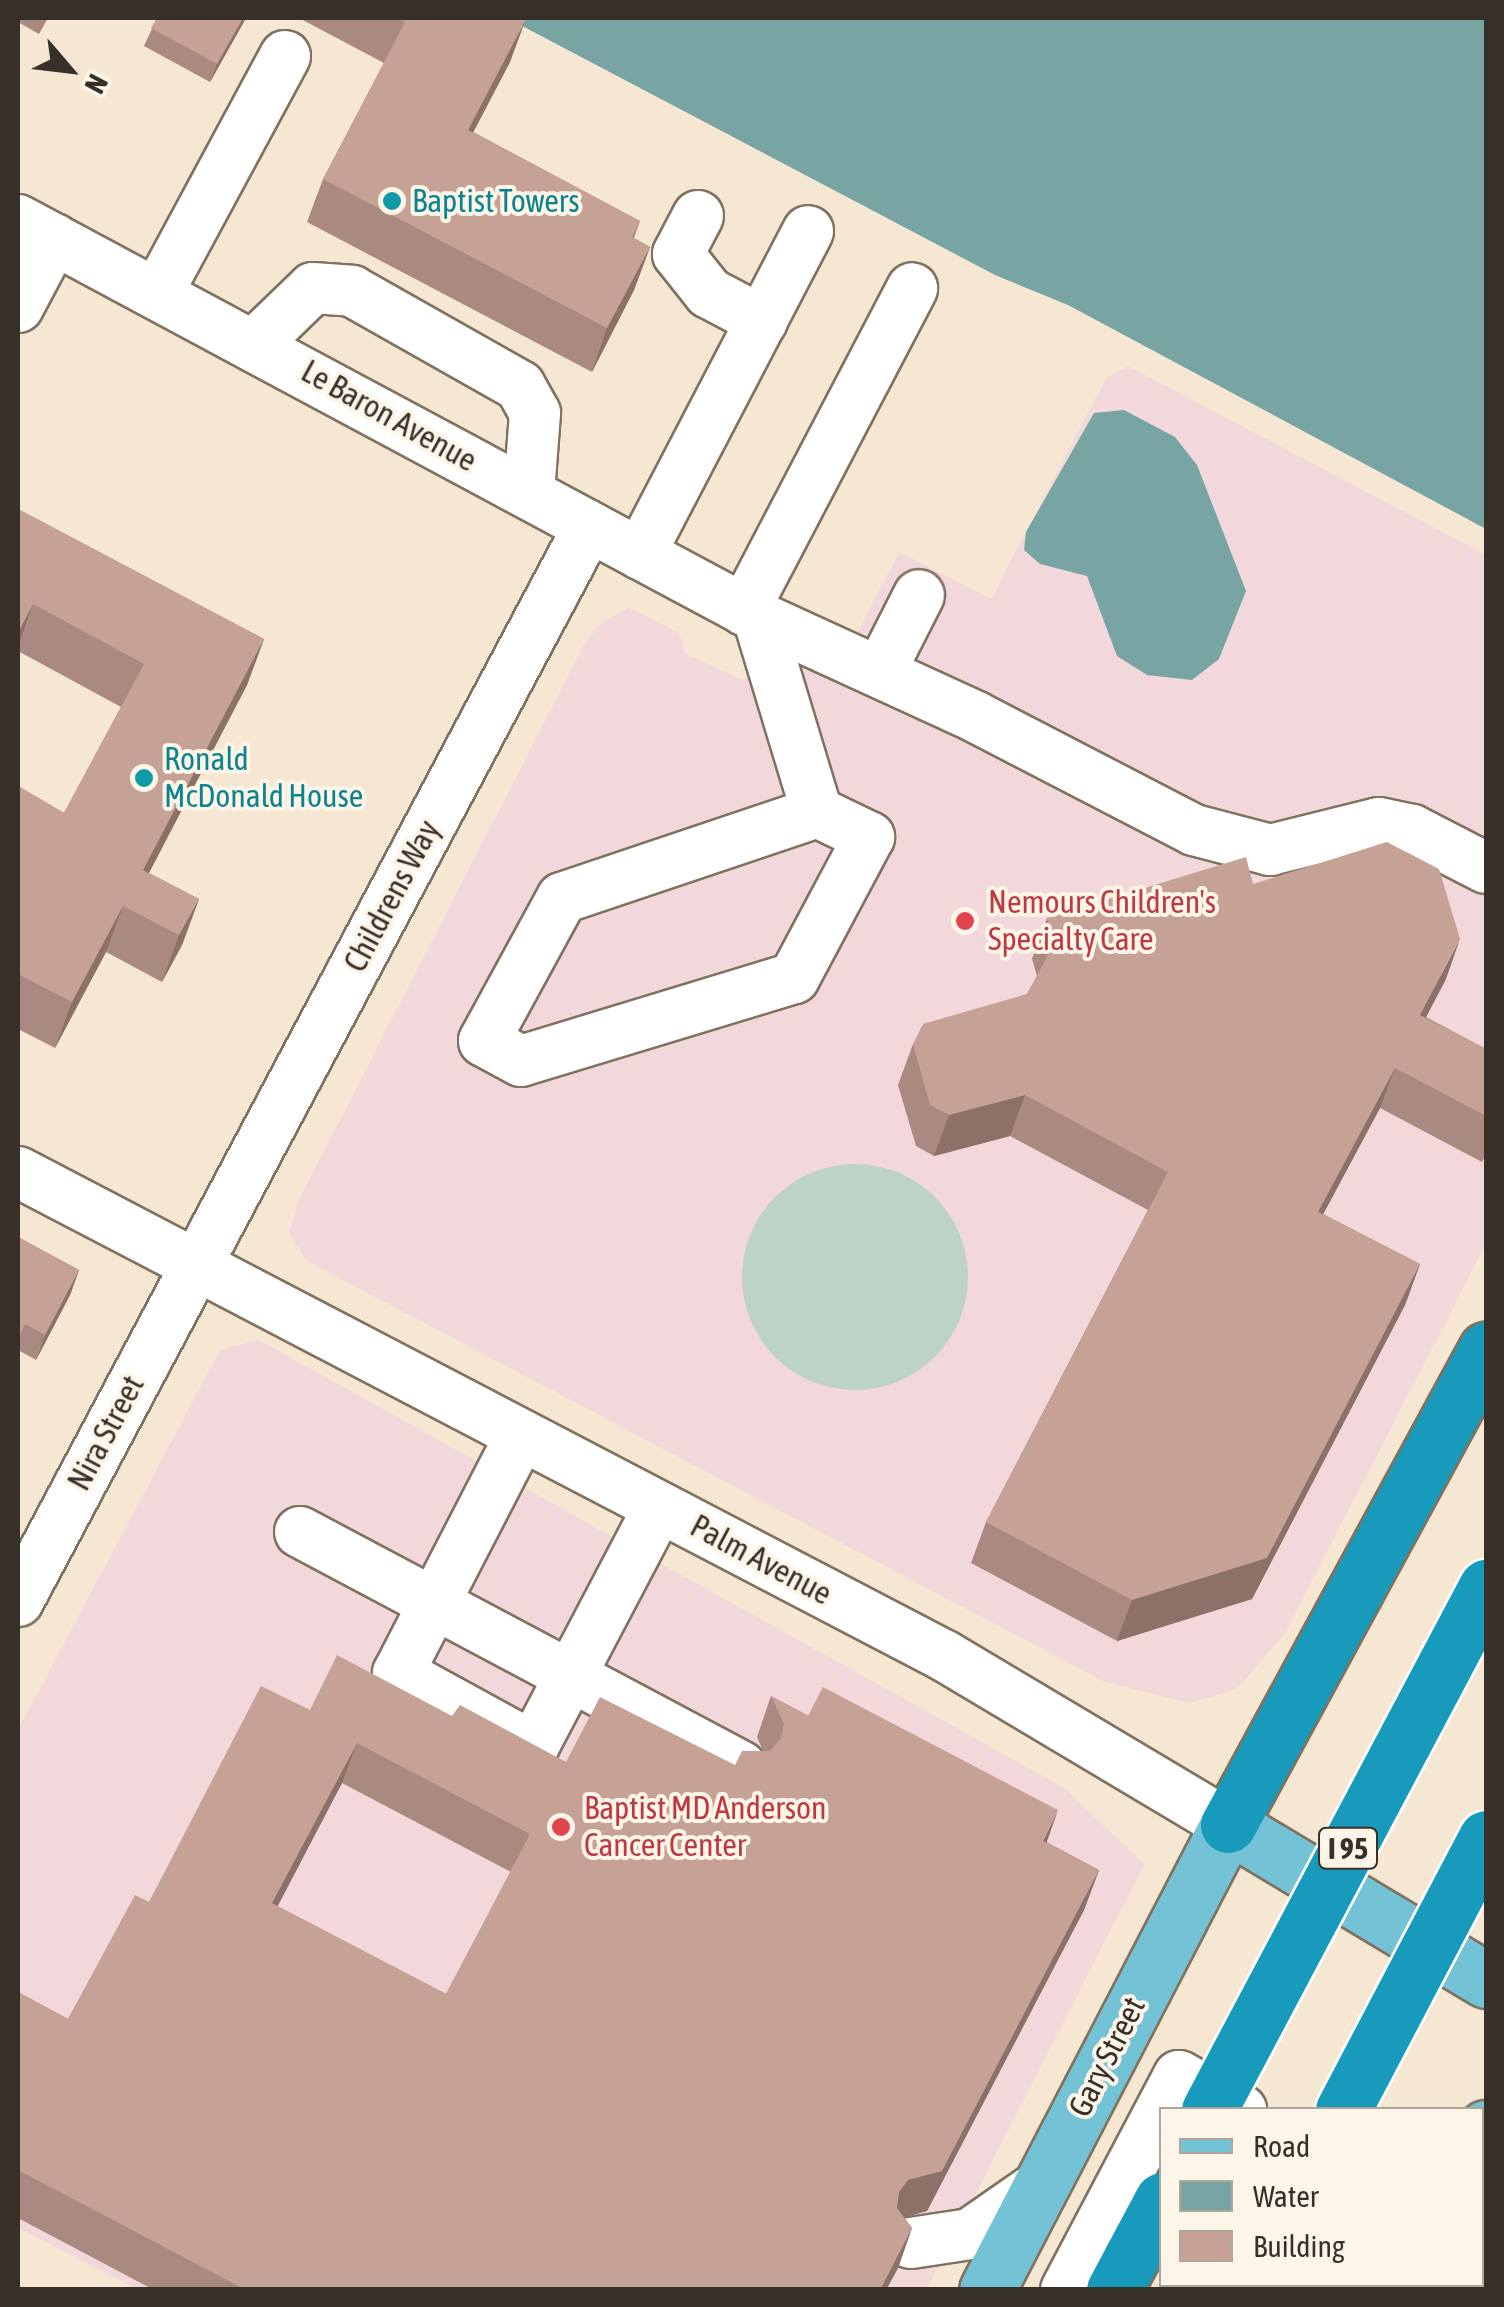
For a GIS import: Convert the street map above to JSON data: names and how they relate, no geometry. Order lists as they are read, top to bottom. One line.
{"streets":{"highway":["I 95"],"main road":["Palm Avenue","Gary Street"],"street":["Le Baron Avenue","Childrens Way","Nira Street"]},"crossings":[["Le Baron Avenue","Childrens Way"],["Childrens Way","Nira Street"],["Childrens Way","Palm Avenue"],["Nira Street","Palm Avenue"],["Palm Avenue","Gary Street"]],"places":["Baptist Towers","Ronald McDonald House","Nemours Children's Specialty Care","Baptist MD Anderson Cancer Center"],"legend":["Road","Water","Building"],"north":"bottom right"}
